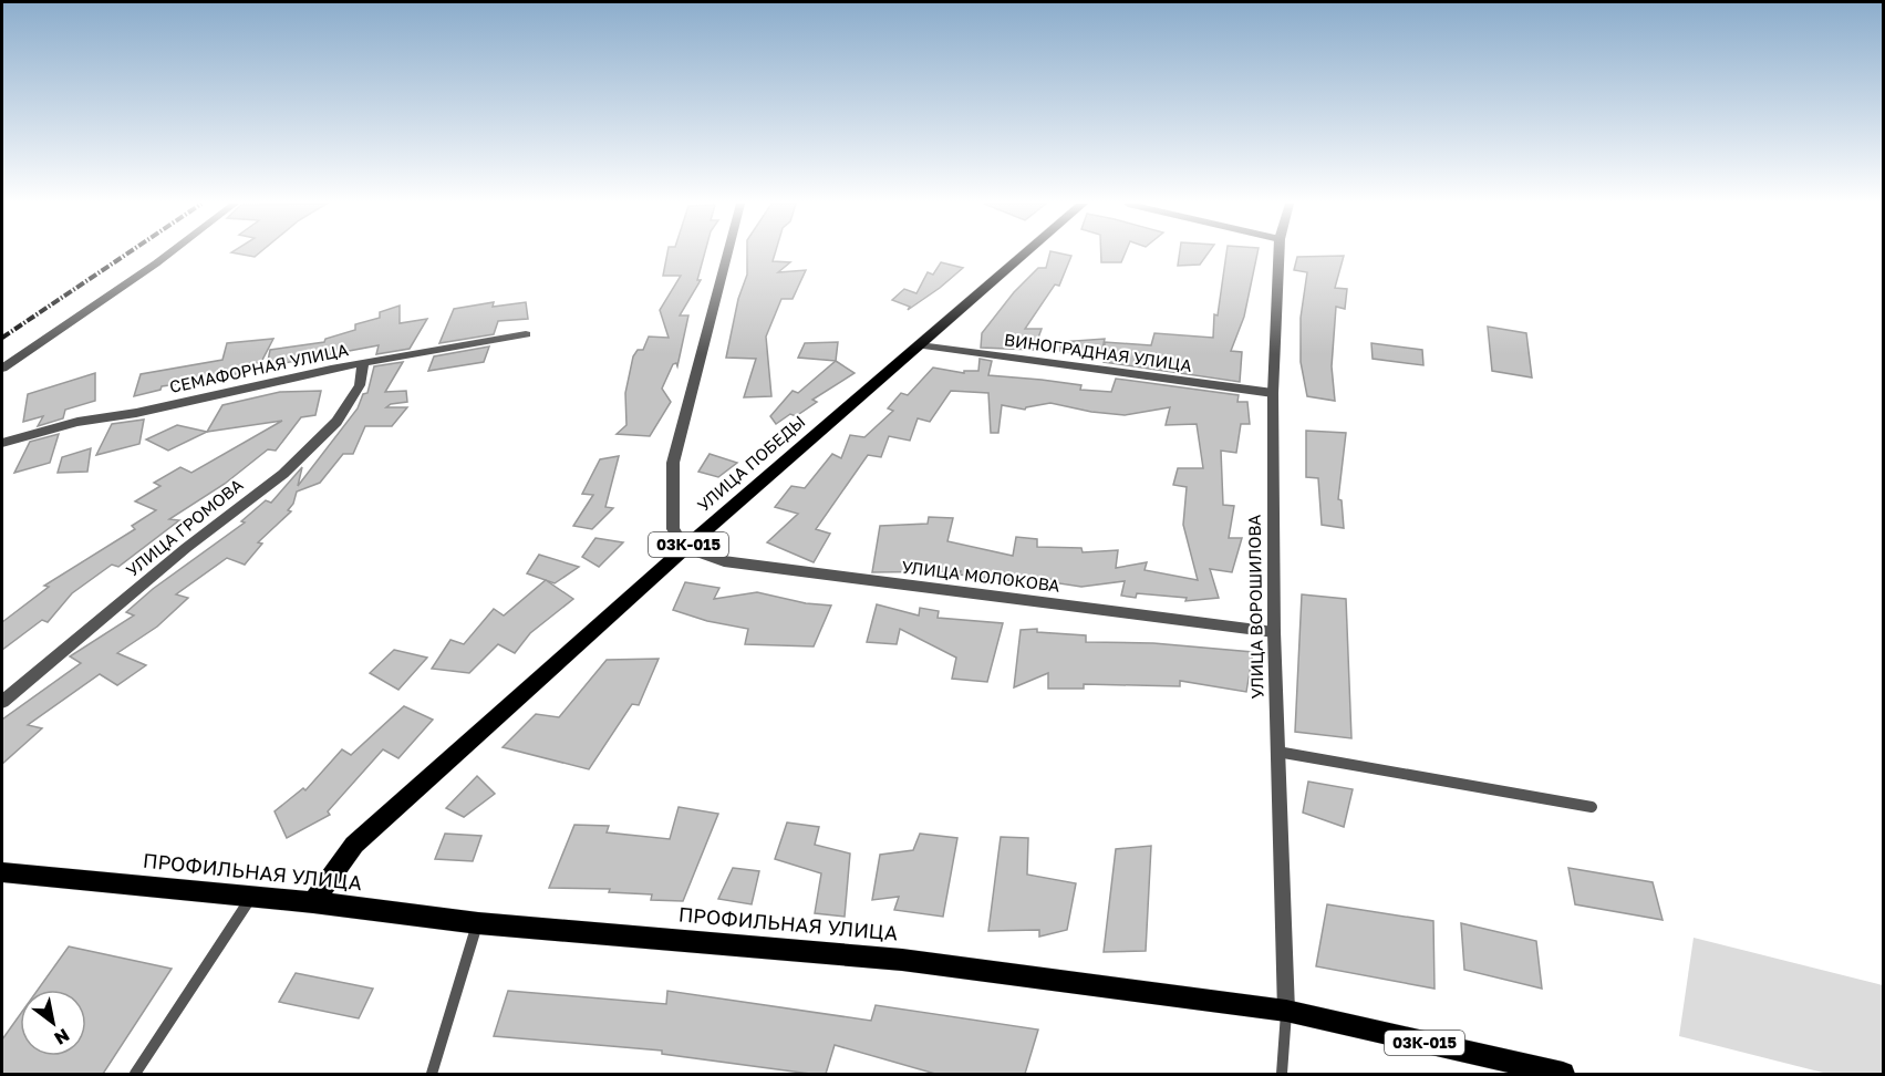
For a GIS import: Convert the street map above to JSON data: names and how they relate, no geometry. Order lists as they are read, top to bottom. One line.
{"streets":{"main road":["УЛИЦА ПОБЕДЫ","03К-015","ПРОФИЛЬНАЯ УЛИЦА"],"street":["ВИНОГРАДНАЯ УЛИЦА","СЕМАФОРНАЯ УЛИЦА","УЛИЦА ГРОМОВА","УЛИЦА МОЛОКОВА","УЛИЦА ВОРОШИЛОВА"]},"crossings":[["ВИНОГРАДНАЯ УЛИЦА","УЛИЦА ПОБЕДЫ"],["ВИНОГРАДНАЯ УЛИЦА","УЛИЦА ВОРОШИЛОВА"],["СЕМАФОРНАЯ УЛИЦА","УЛИЦА ГРОМОВА"],["УЛИЦА ПОБЕДЫ","УЛИЦА МОЛОКОВА"],["УЛИЦА ПОБЕДЫ","ПРОФИЛЬНАЯ УЛИЦА"],["УЛИЦА МОЛОКОВА","УЛИЦА ВОРОШИЛОВА"],["УЛИЦА ВОРОШИЛОВА","ПРОФИЛЬНАЯ УЛИЦА"]],"north":"bottom right"}
